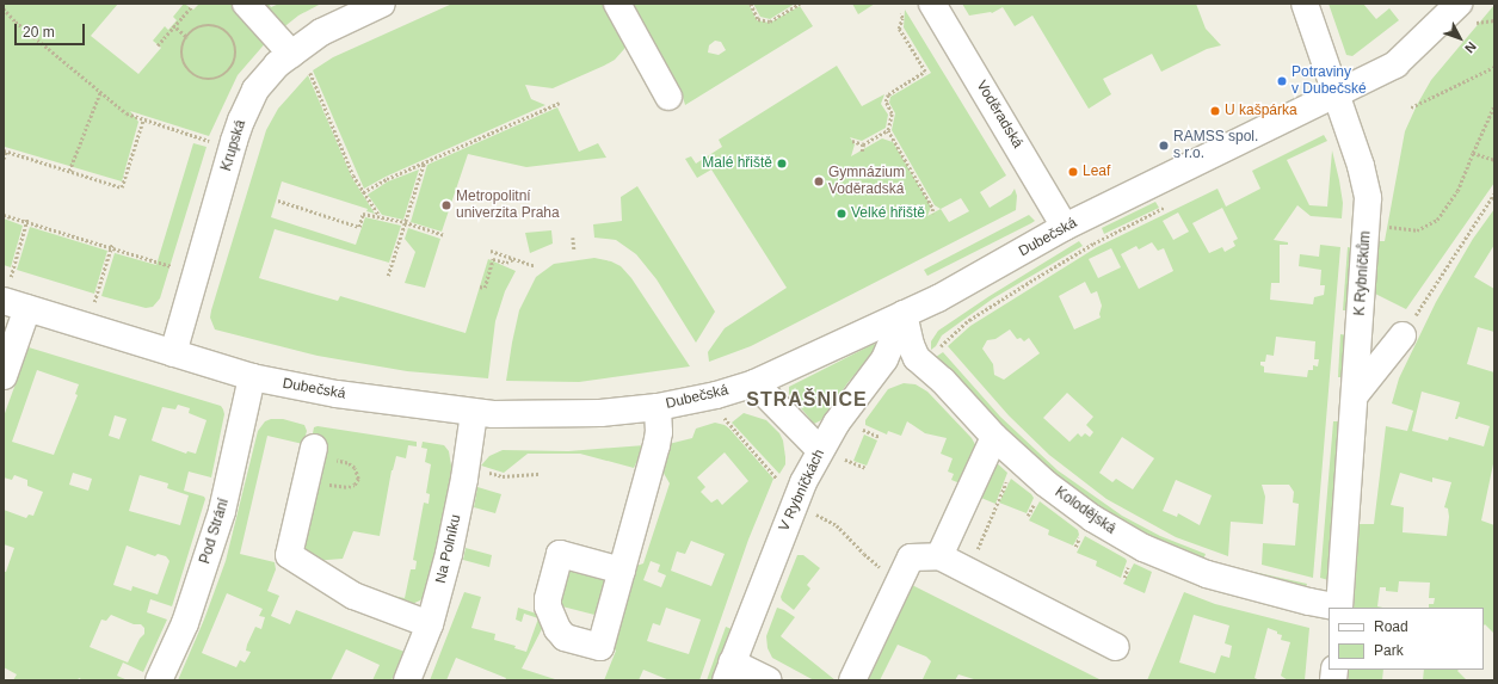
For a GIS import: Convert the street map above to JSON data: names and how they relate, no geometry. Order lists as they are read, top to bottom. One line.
{"streets":{"street":["Voděradská","Krupská","Dubečská","K Rybníčkům","V Rybníčkách","Kolodějská","Pod Strání","Na Polníku"]},"crossings":[["Voděradská","Dubečská"],["Krupská","Dubečská"],["Dubečská","K Rybníčkům"],["Dubečská","V Rybníčkách"],["Dubečská","Kolodějská"],["Dubečská","Pod Strání"],["Dubečská","Na Polníku"],["V Rybníčkách","Kolodějská"]],"districts":["STRAŠNICE"],"places":["Potraviny v Dubečské","U kašpárka","RAMSS spol. s r.o.","Malé hřiště","Leaf","Gymnázium Voděradská","Metropolitní univerzita Praha","Velké hřiště"],"legend":["Road","Park"],"scale_bar":"20 m","north":"bottom right"}
